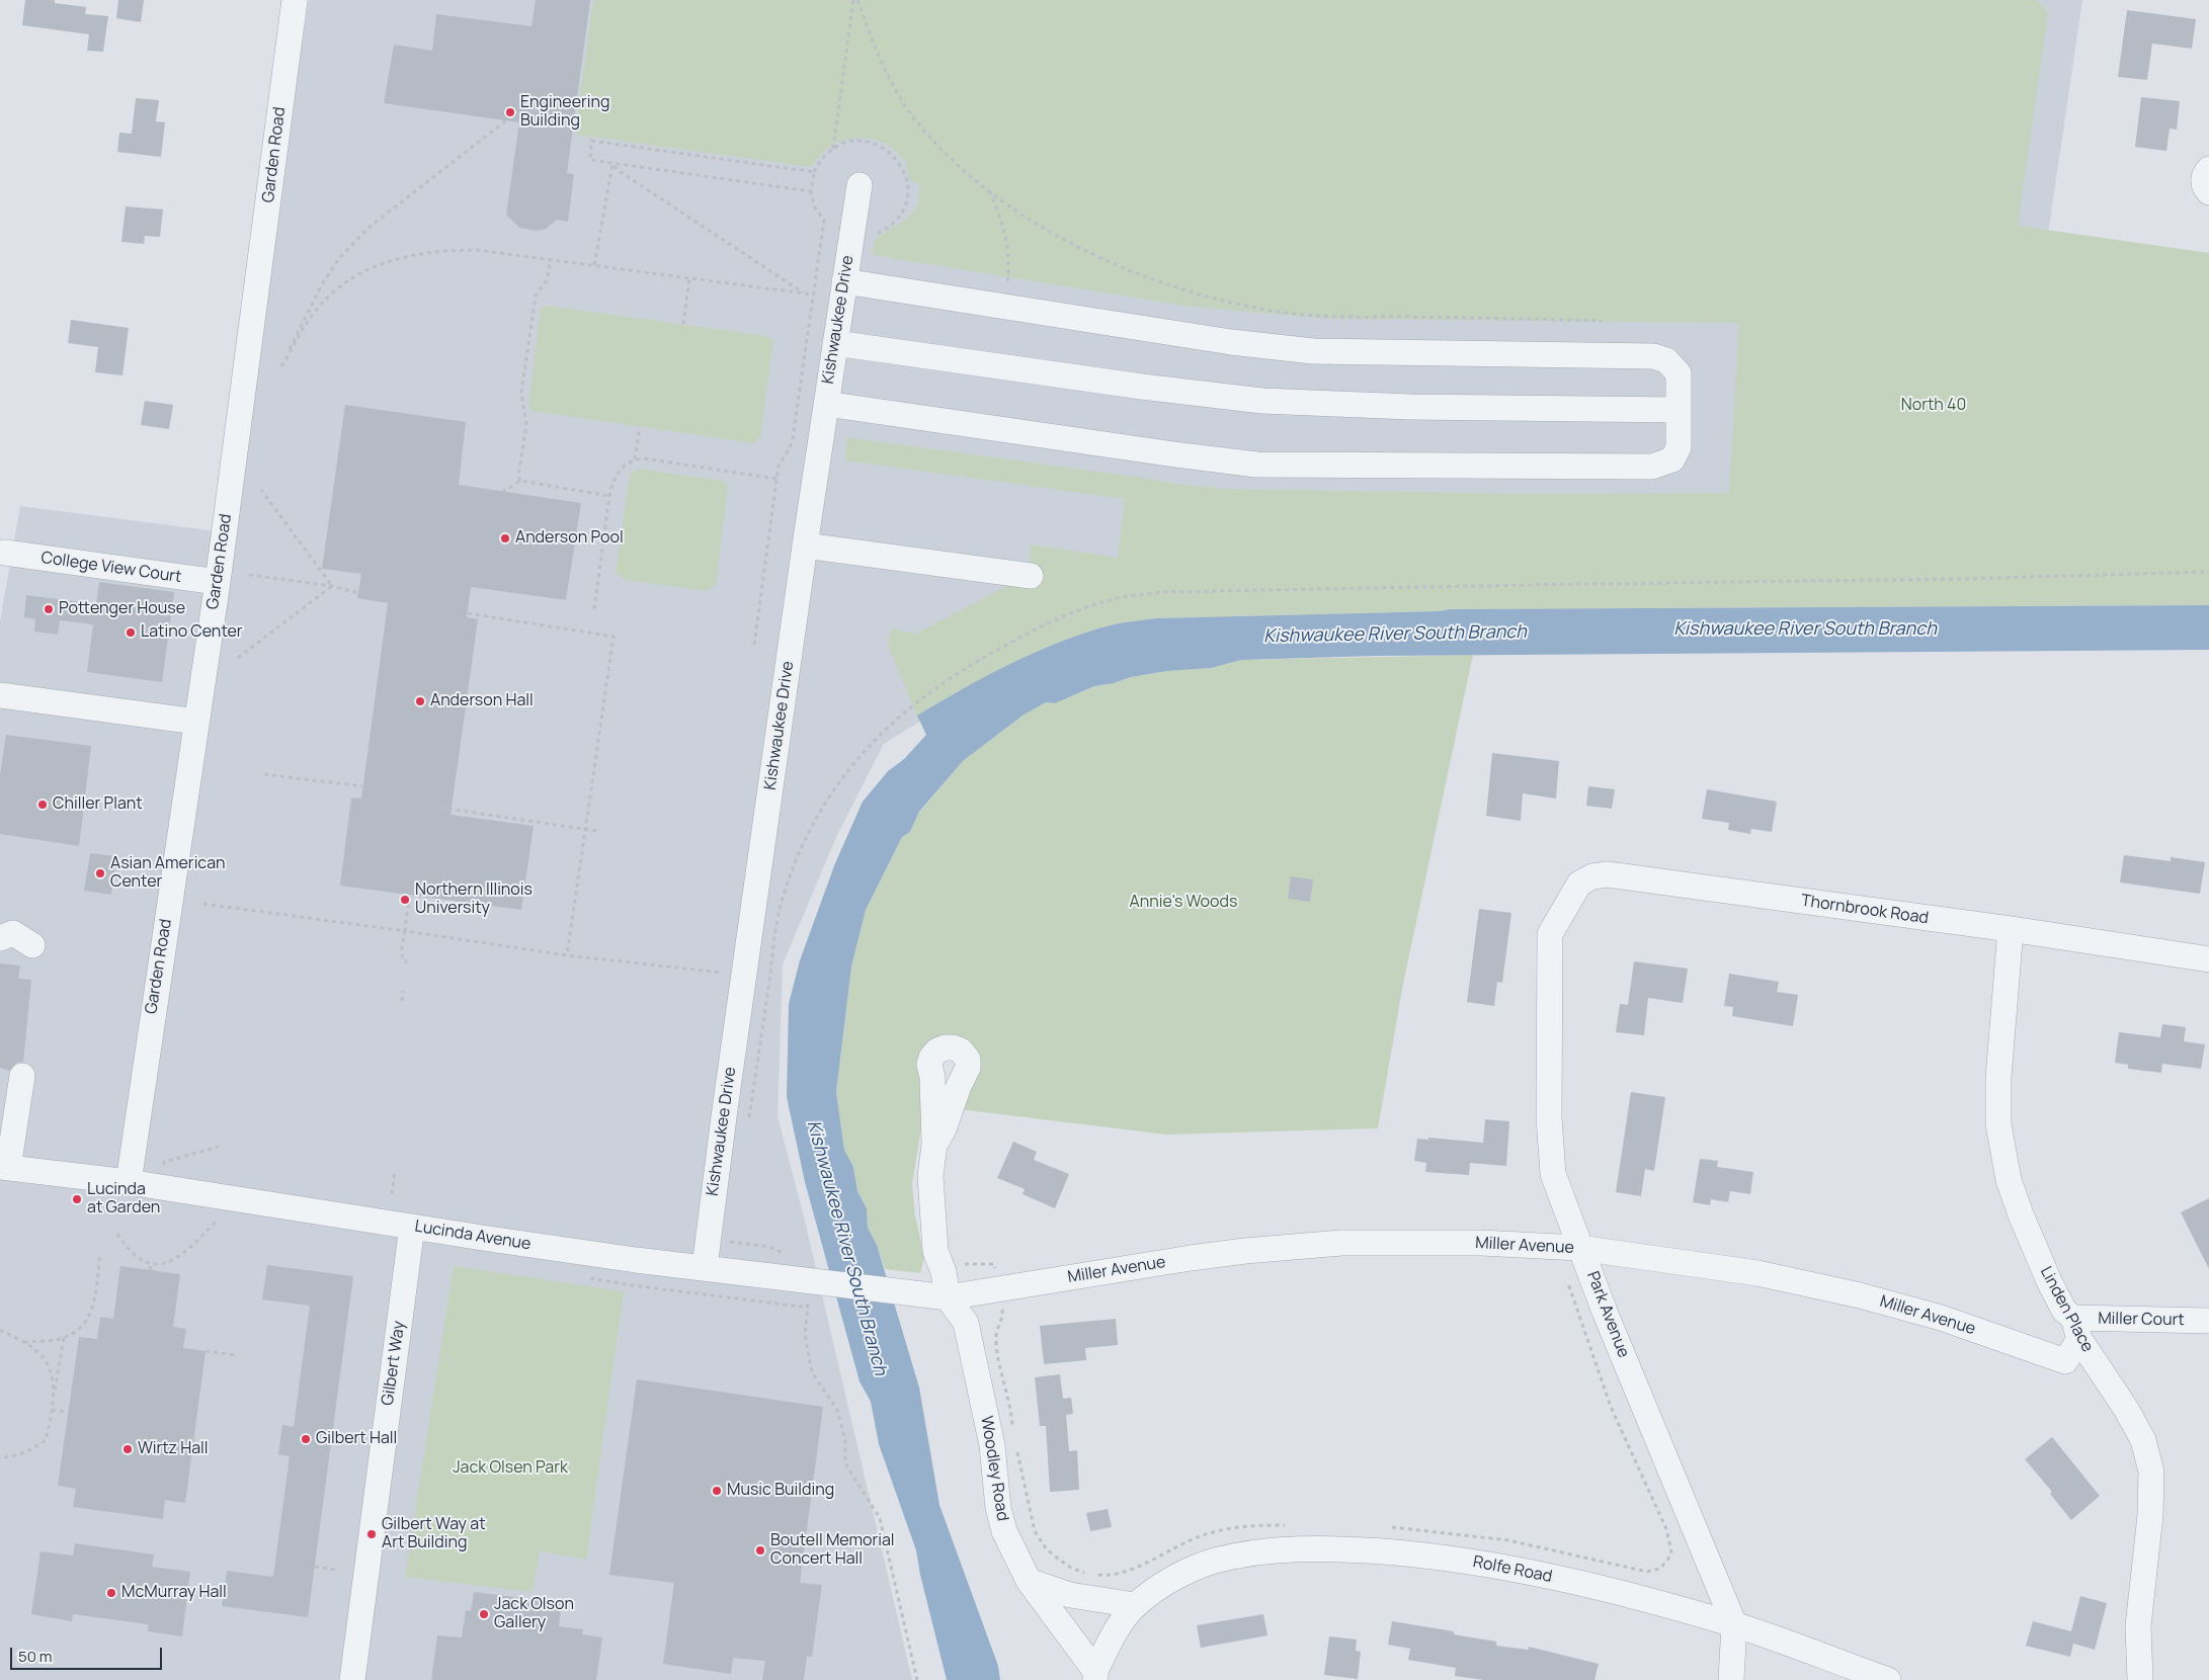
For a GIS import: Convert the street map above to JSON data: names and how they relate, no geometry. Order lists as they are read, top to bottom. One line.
{"streets":{"street":["Garden Road","Kishwaukee Drive","College View Court","Thornbrook Road","Lucinda Avenue","Miller Avenue","Linden Place","Park Avenue","Miller Court","Gilbert Way","Woodley Road","Rolfe Road"]},"crossings":[["Garden Road","College View Court"],["Garden Road","Lucinda Avenue"],["Kishwaukee Drive","Lucinda Avenue"],["Thornbrook Road","Linden Place"],["Thornbrook Road","Park Avenue"],["Lucinda Avenue","Miller Avenue"],["Lucinda Avenue","Gilbert Way"],["Lucinda Avenue","Woodley Road"],["Miller Avenue","Linden Place"],["Miller Avenue","Park Avenue"],["Miller Avenue","Miller Court"],["Miller Avenue","Woodley Road"],["Linden Place","Miller Court"],["Park Avenue","Rolfe Road"],["Woodley Road","Rolfe Road"]],"water":["Kishwaukee River South Branch"],"parks":["North 40","Annie's Woods","Jack Olsen Park"],"places":["Engineering Building","Anderson Pool","Pottenger House","Latino Center","Anderson Hall","Chiller Plant","Asian American Center","Northern Illinois University","Lucinda at Garden","Gilbert Hall","Wirtz Hall","Music Building","Gilbert Way at Art Building","Boutell Memorial Concert Hall","McMurray Hall","Jack Olson Gallery"],"scale_bar":"50 m"}
